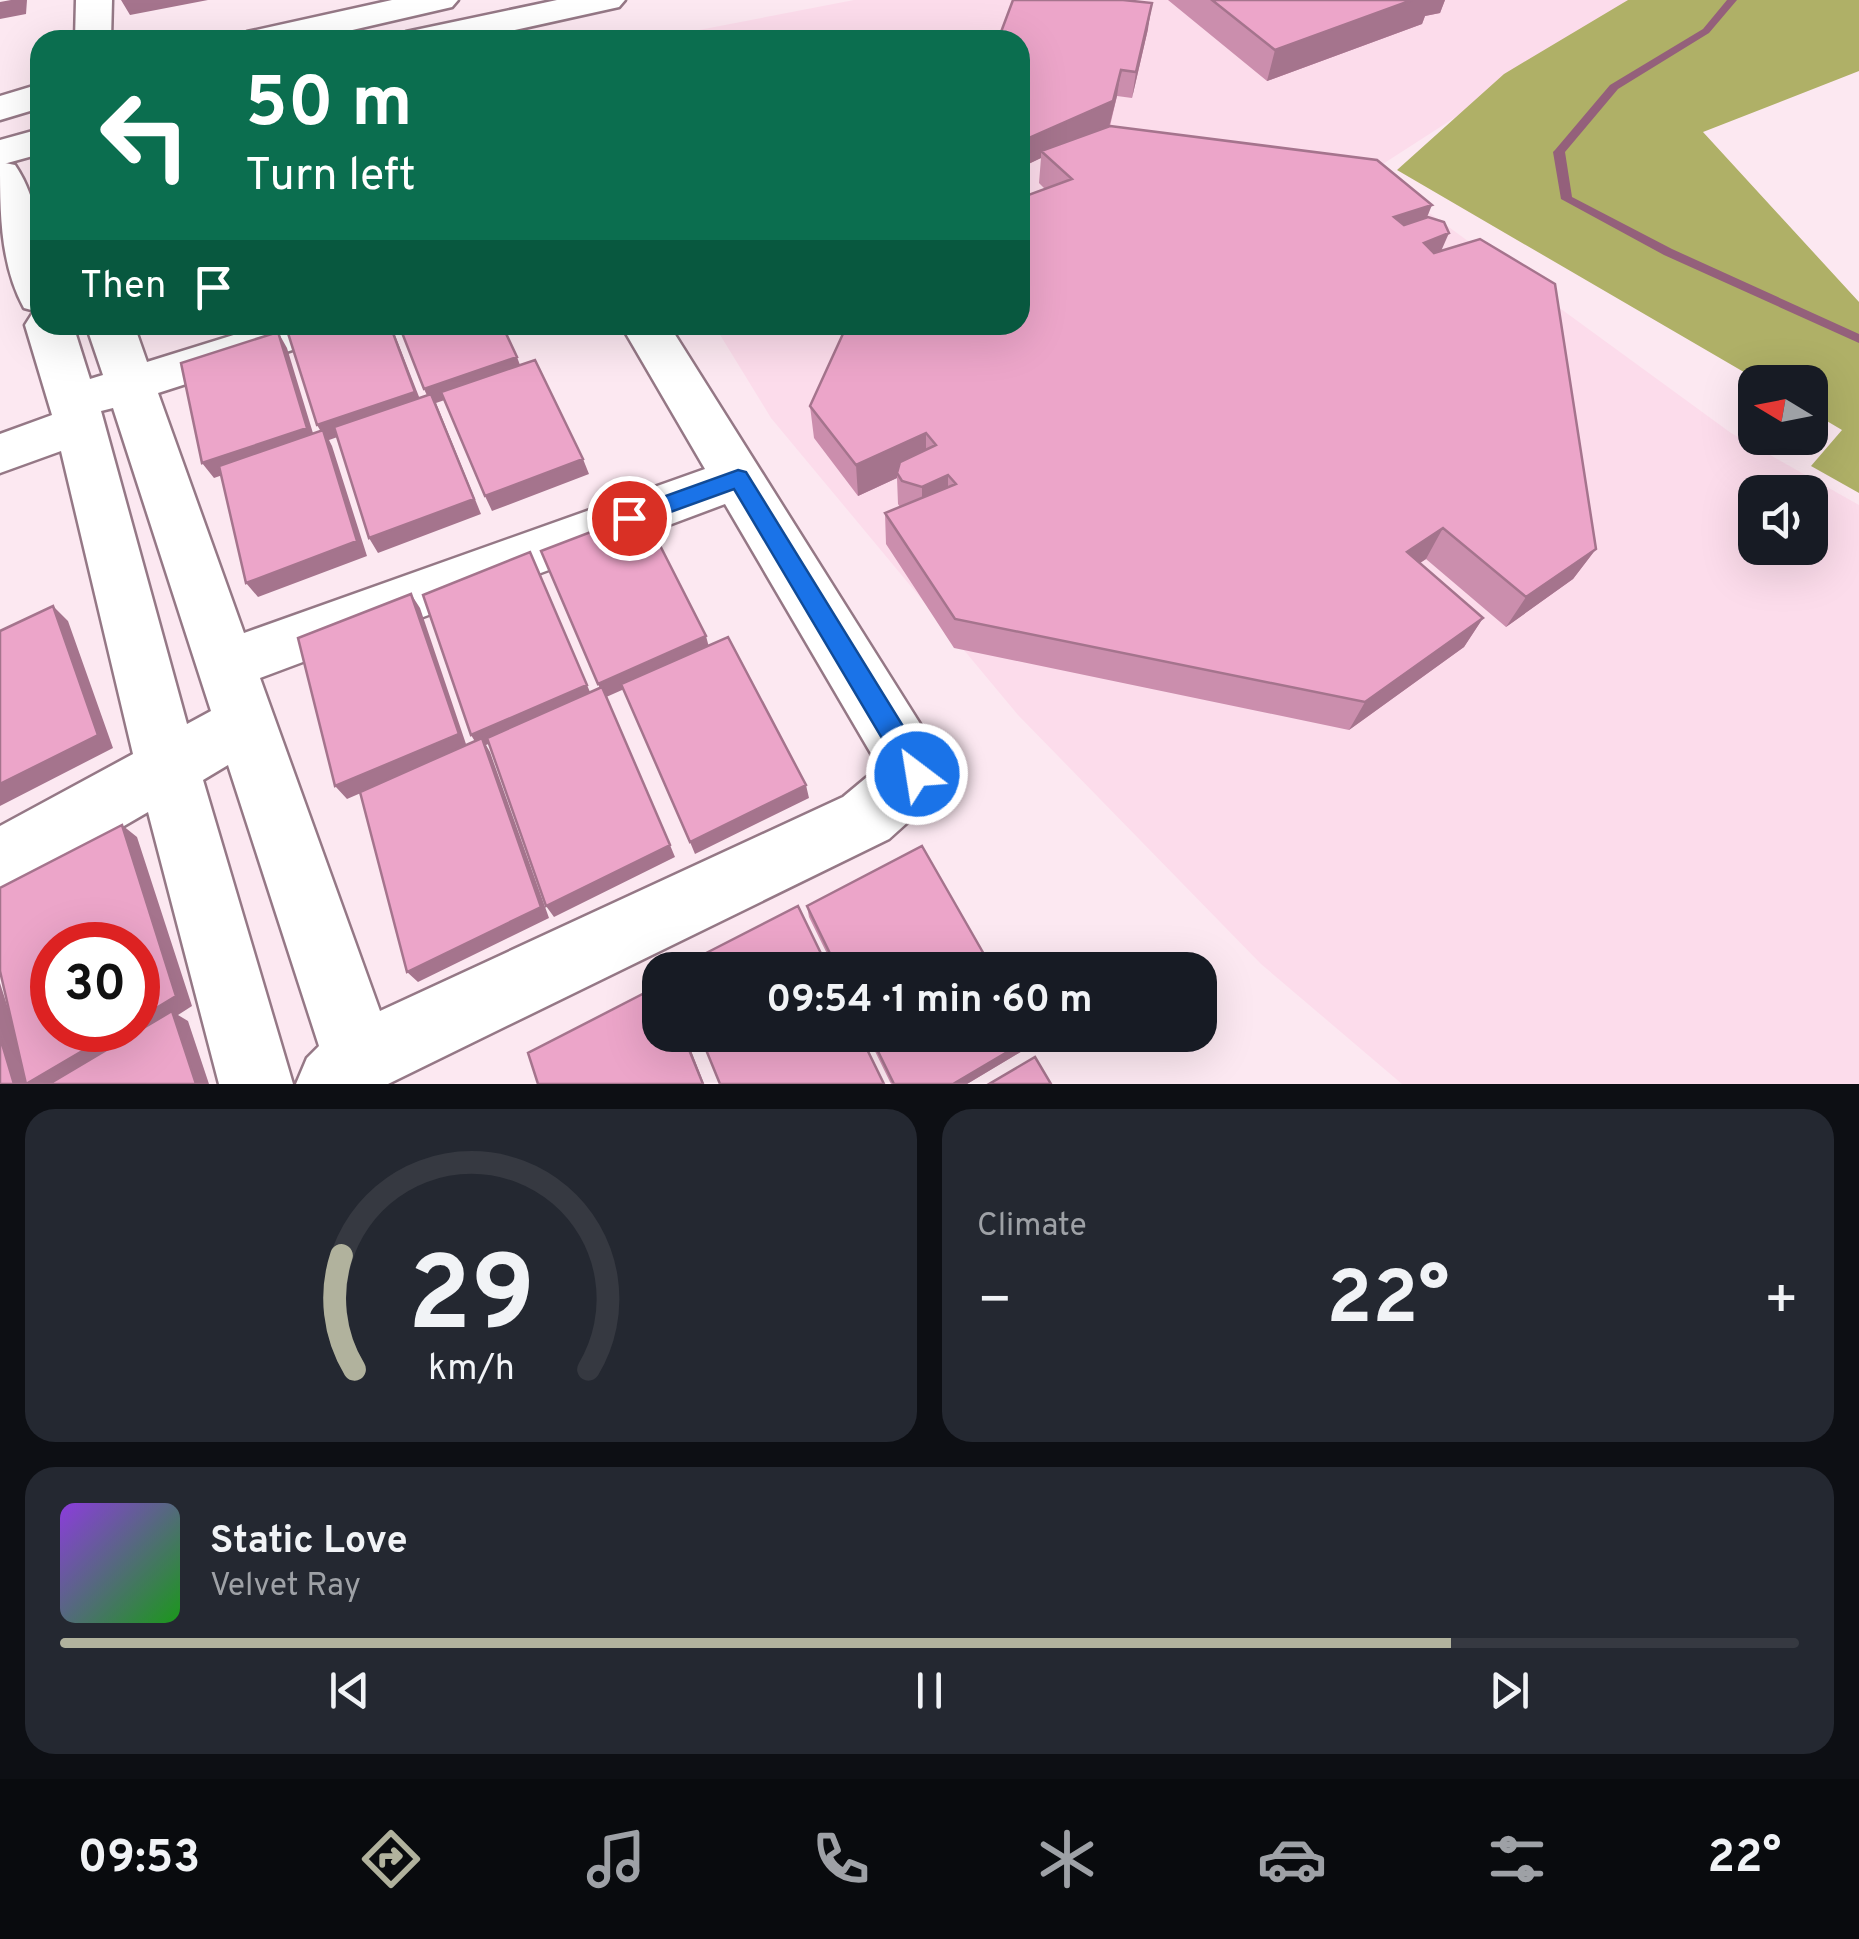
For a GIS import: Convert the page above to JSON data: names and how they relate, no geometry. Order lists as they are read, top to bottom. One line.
{"north":"left","page":{"turn":["50 m","Turn left"],"then":"Then","limit":"30","trip":"09:54 · 1 min · 60 m","tile":"Climate","heat":["−","22°","+"],"song":["Static Love","Velvet Ray"],"tabs":["09:53","22°"],"gauge":["29","km/h"]}}
